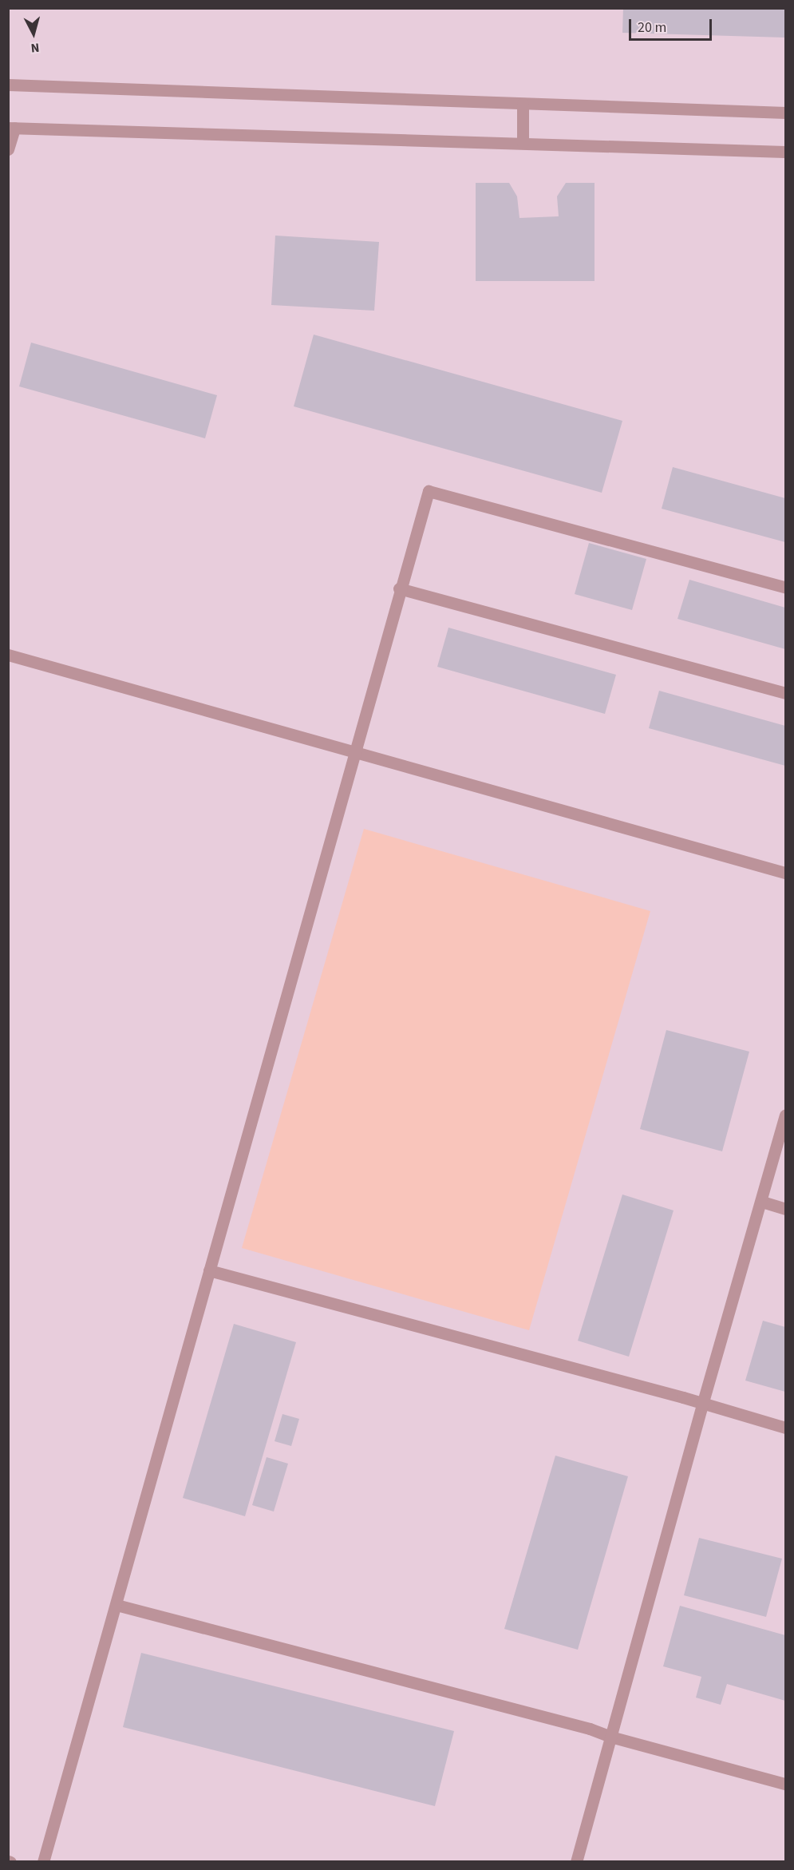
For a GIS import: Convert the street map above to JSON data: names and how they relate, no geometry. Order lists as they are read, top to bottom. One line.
{"scale_bar":"20 m","north":"bottom"}
